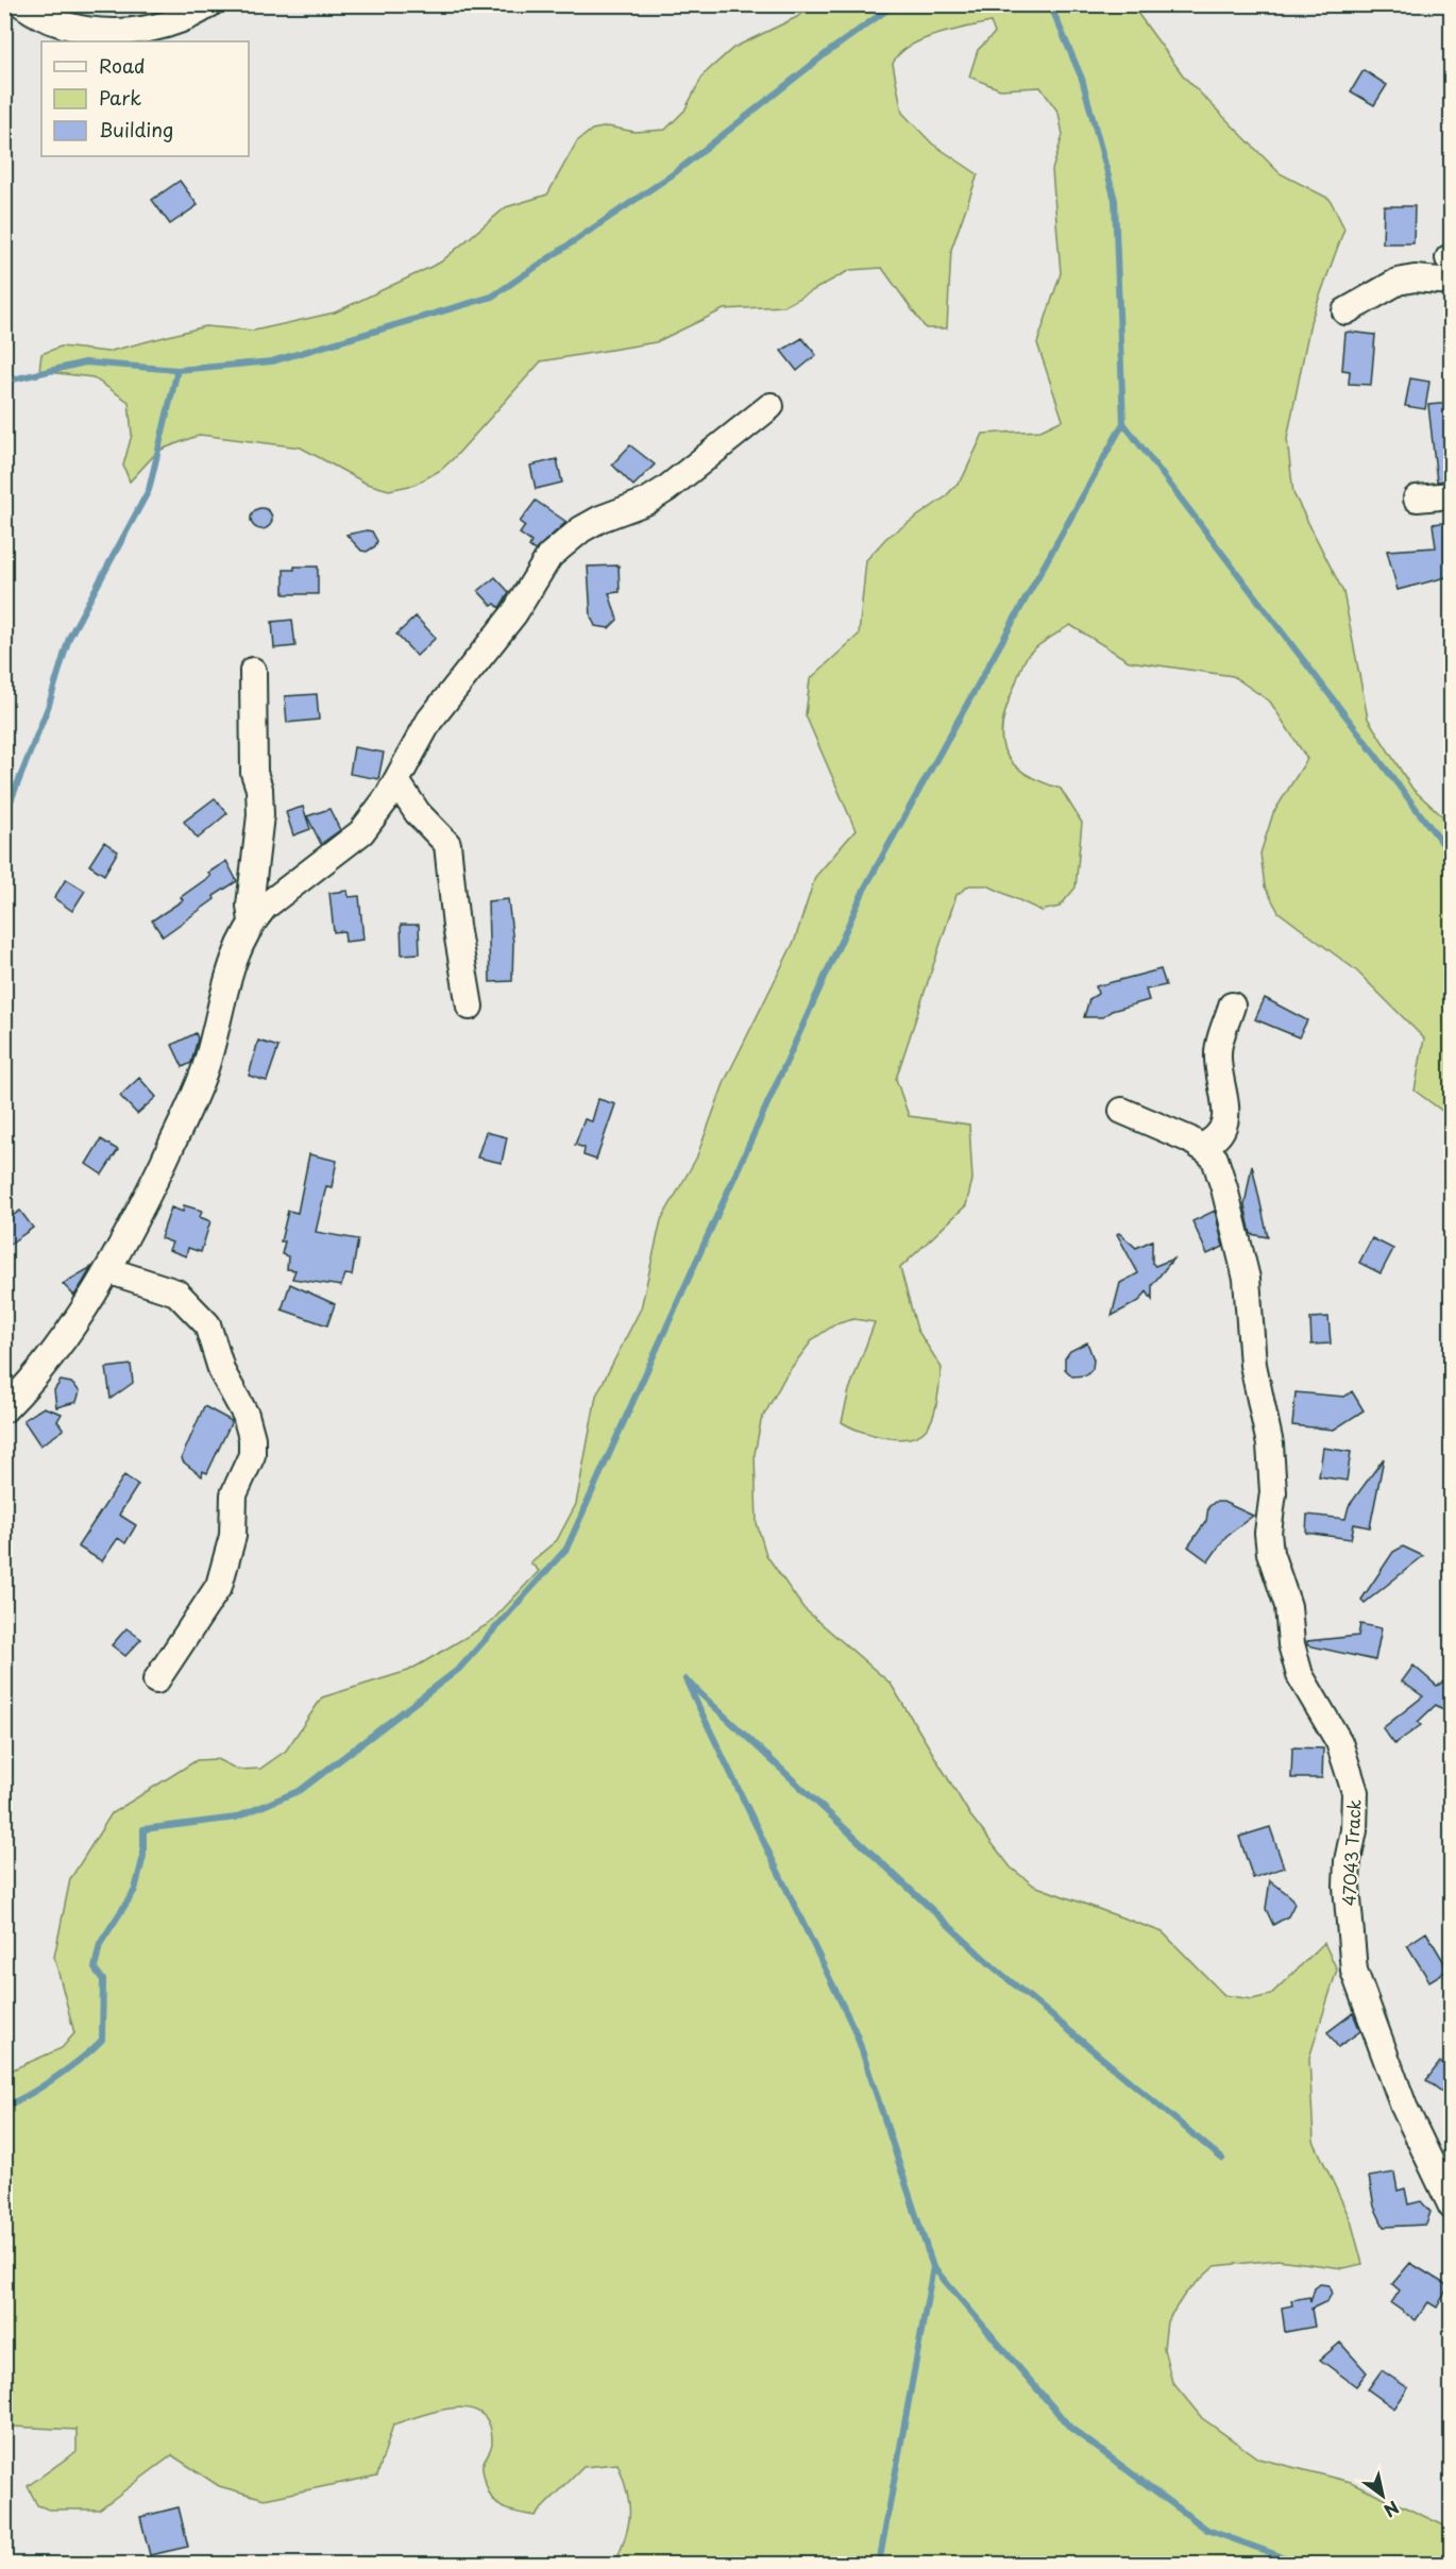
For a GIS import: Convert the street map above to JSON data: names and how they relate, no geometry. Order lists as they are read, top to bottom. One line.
{"streets":{"street":["47043 Track"]},"legend":["Road","Park","Building"],"north":"bottom right"}
